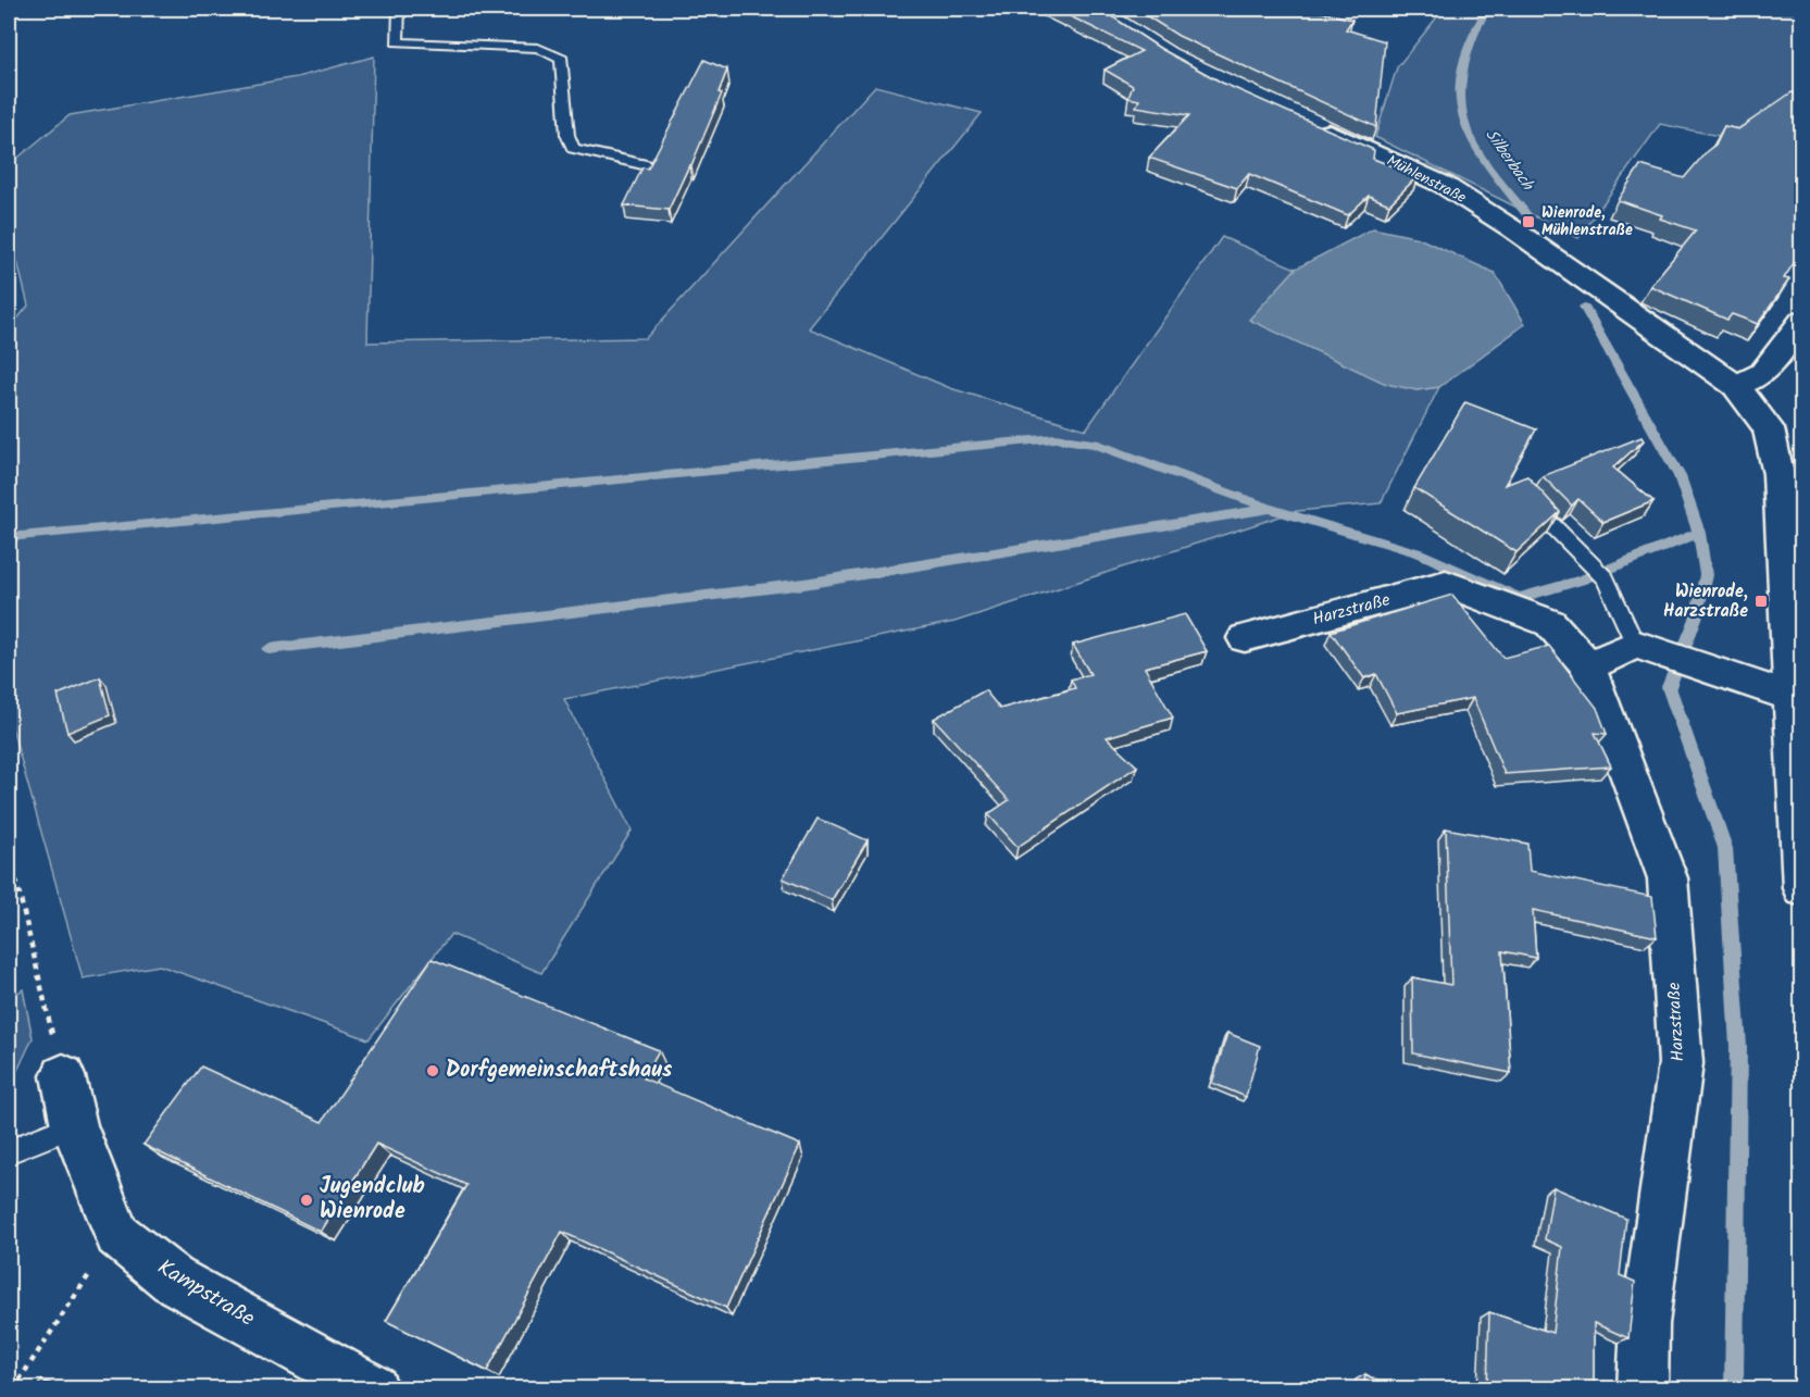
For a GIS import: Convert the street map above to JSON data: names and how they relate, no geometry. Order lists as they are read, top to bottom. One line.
{"streets":{"street":["Mühlenstraße","Harzstraße","Kampstraße"]},"water":["Silberbach"],"places":{"transit":["Wienrode, Mühlenstraße","Wienrode, Harzstraße"],"other":["Dorfgemeinschaftshaus","Jugendclub Wienrode"]}}
